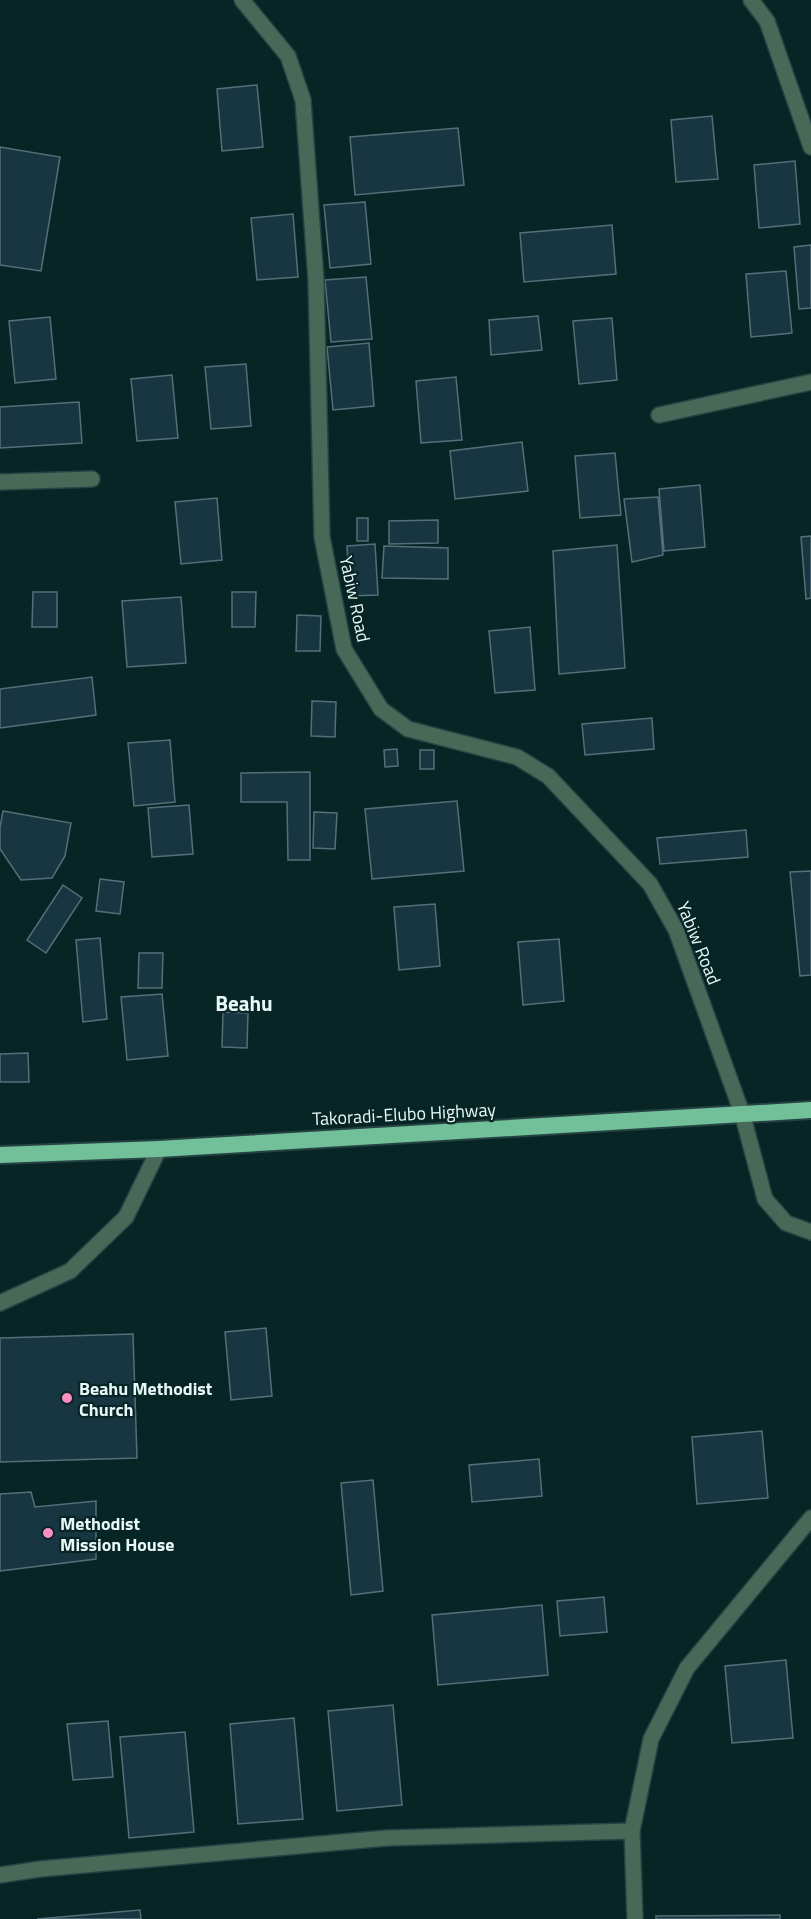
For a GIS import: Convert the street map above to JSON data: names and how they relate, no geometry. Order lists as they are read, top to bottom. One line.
{"streets":{"highway":["Takoradi-Elubo Highway"],"street":["Yabiw Road"]},"crossings":[["Yabiw Road","Takoradi-Elubo Highway"]],"districts":["Beahu"],"places":["Beahu Methodist Church","Methodist Mission House"]}
